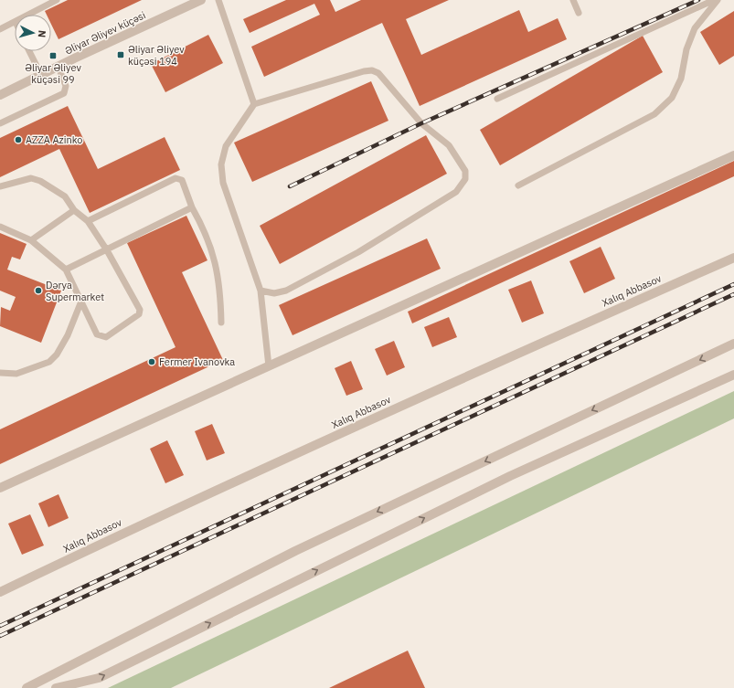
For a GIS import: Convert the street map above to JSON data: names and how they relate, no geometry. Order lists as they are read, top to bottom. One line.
{"streets":{"street":["Əliyar Əliyev küçəsi","Xalıq Abbasov"]},"places":{"transit":["Əliyar Əliyev küçəsi 194","Əliyar Əliyev küçəsi 99"],"other":["AZZA Azinko","Dərya Supermarket","Fermer Ivanovka"]},"north":"right"}
